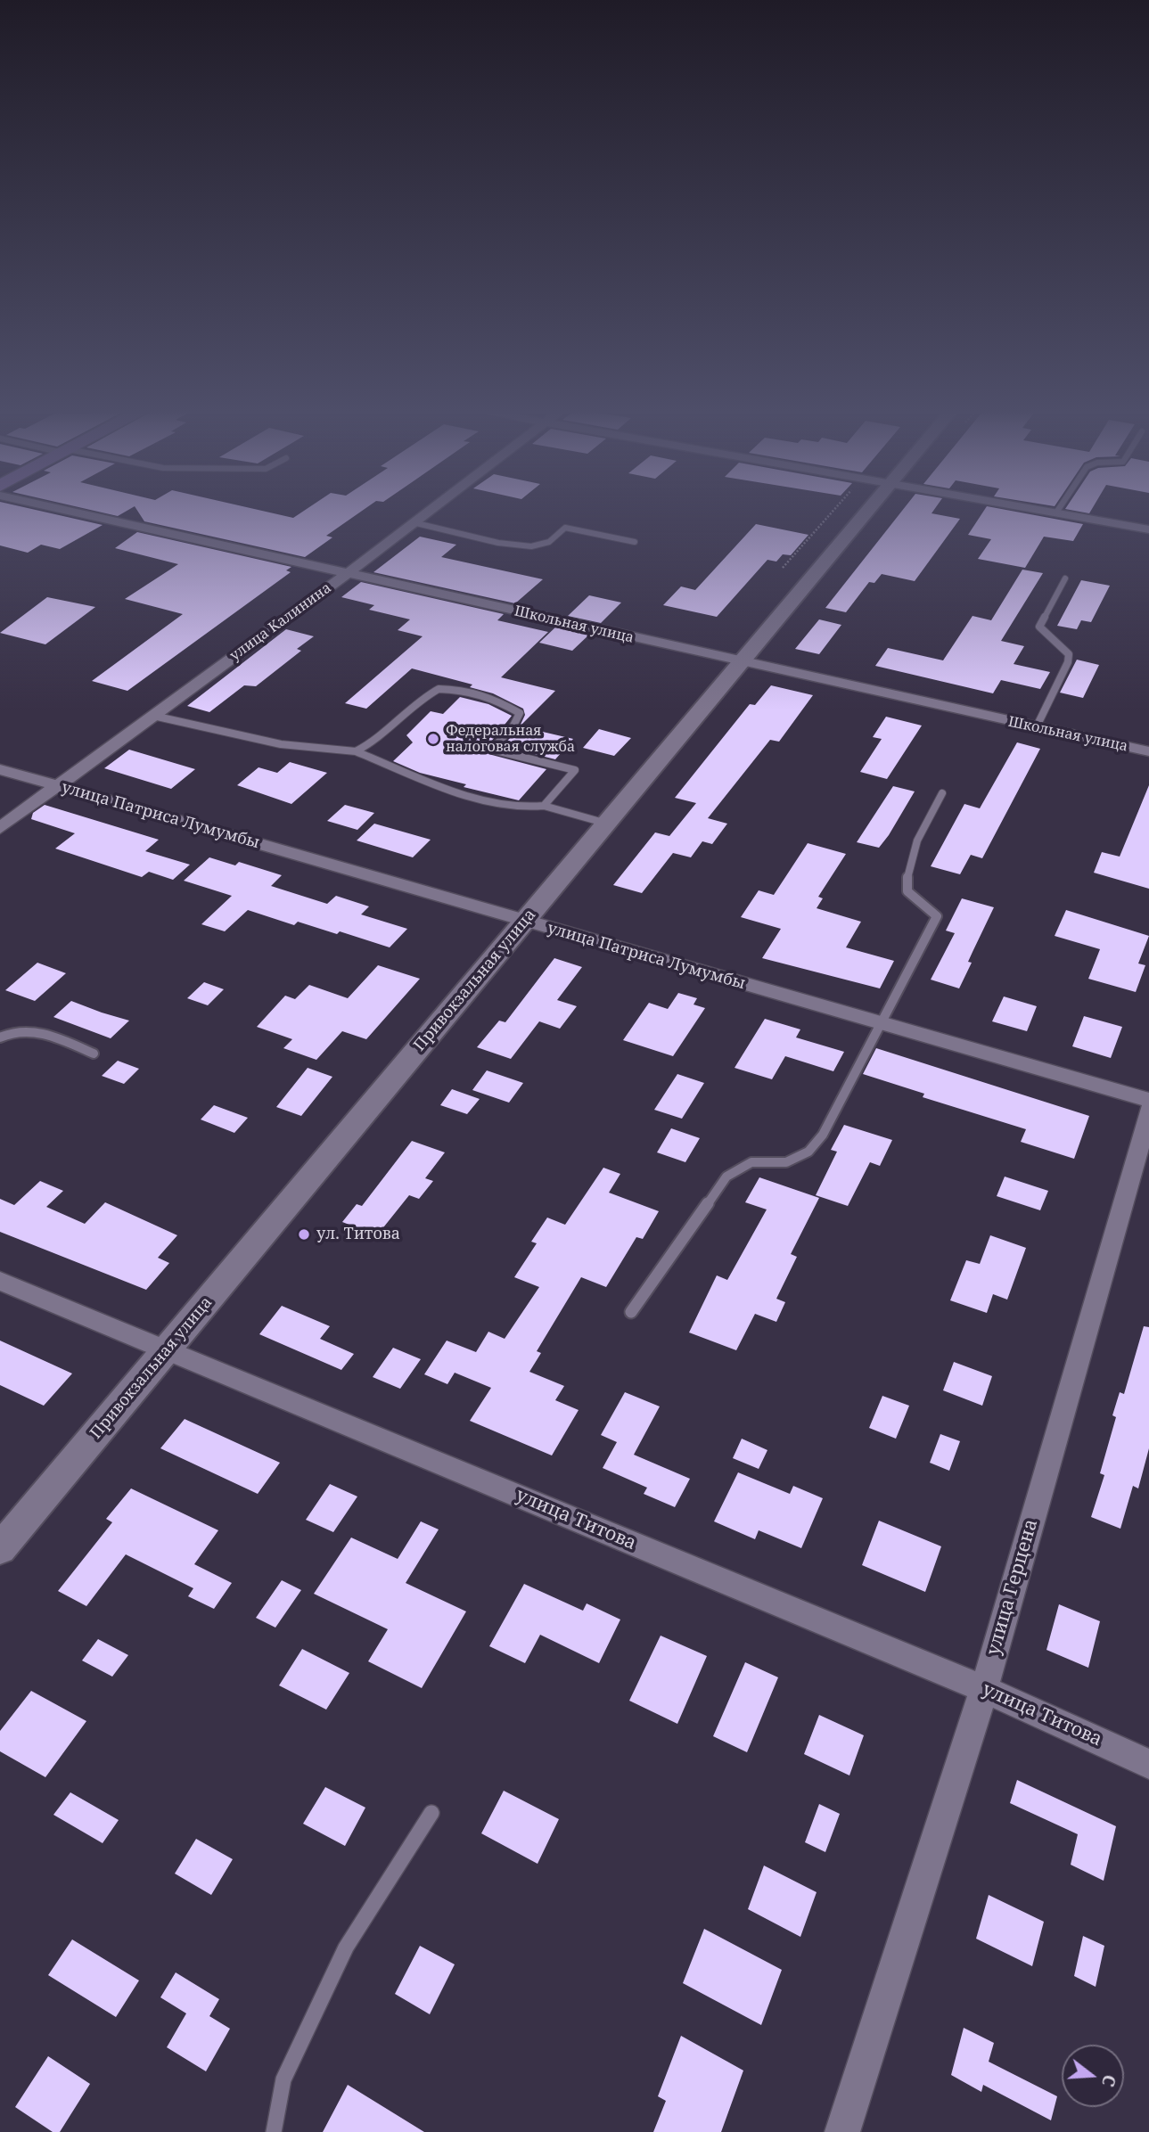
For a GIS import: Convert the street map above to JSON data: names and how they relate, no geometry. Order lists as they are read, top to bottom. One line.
{"streets":{"street":["улица Калинина","Школьная улица","улица Патриса Лумумбы","Привокзальная улица","улица Титова","улица Герцена"]},"crossings":[["улица Калинина","Школьная улица"],["улица Калинина","улица Патриса Лумумбы"],["Школьная улица","Привокзальная улица"],["улица Патриса Лумумбы","Привокзальная улица"],["Привокзальная улица","улица Титова"],["улица Титова","улица Герцена"]],"places":["Федеральная налоговая служба","ул. Титова"],"north":"right"}
